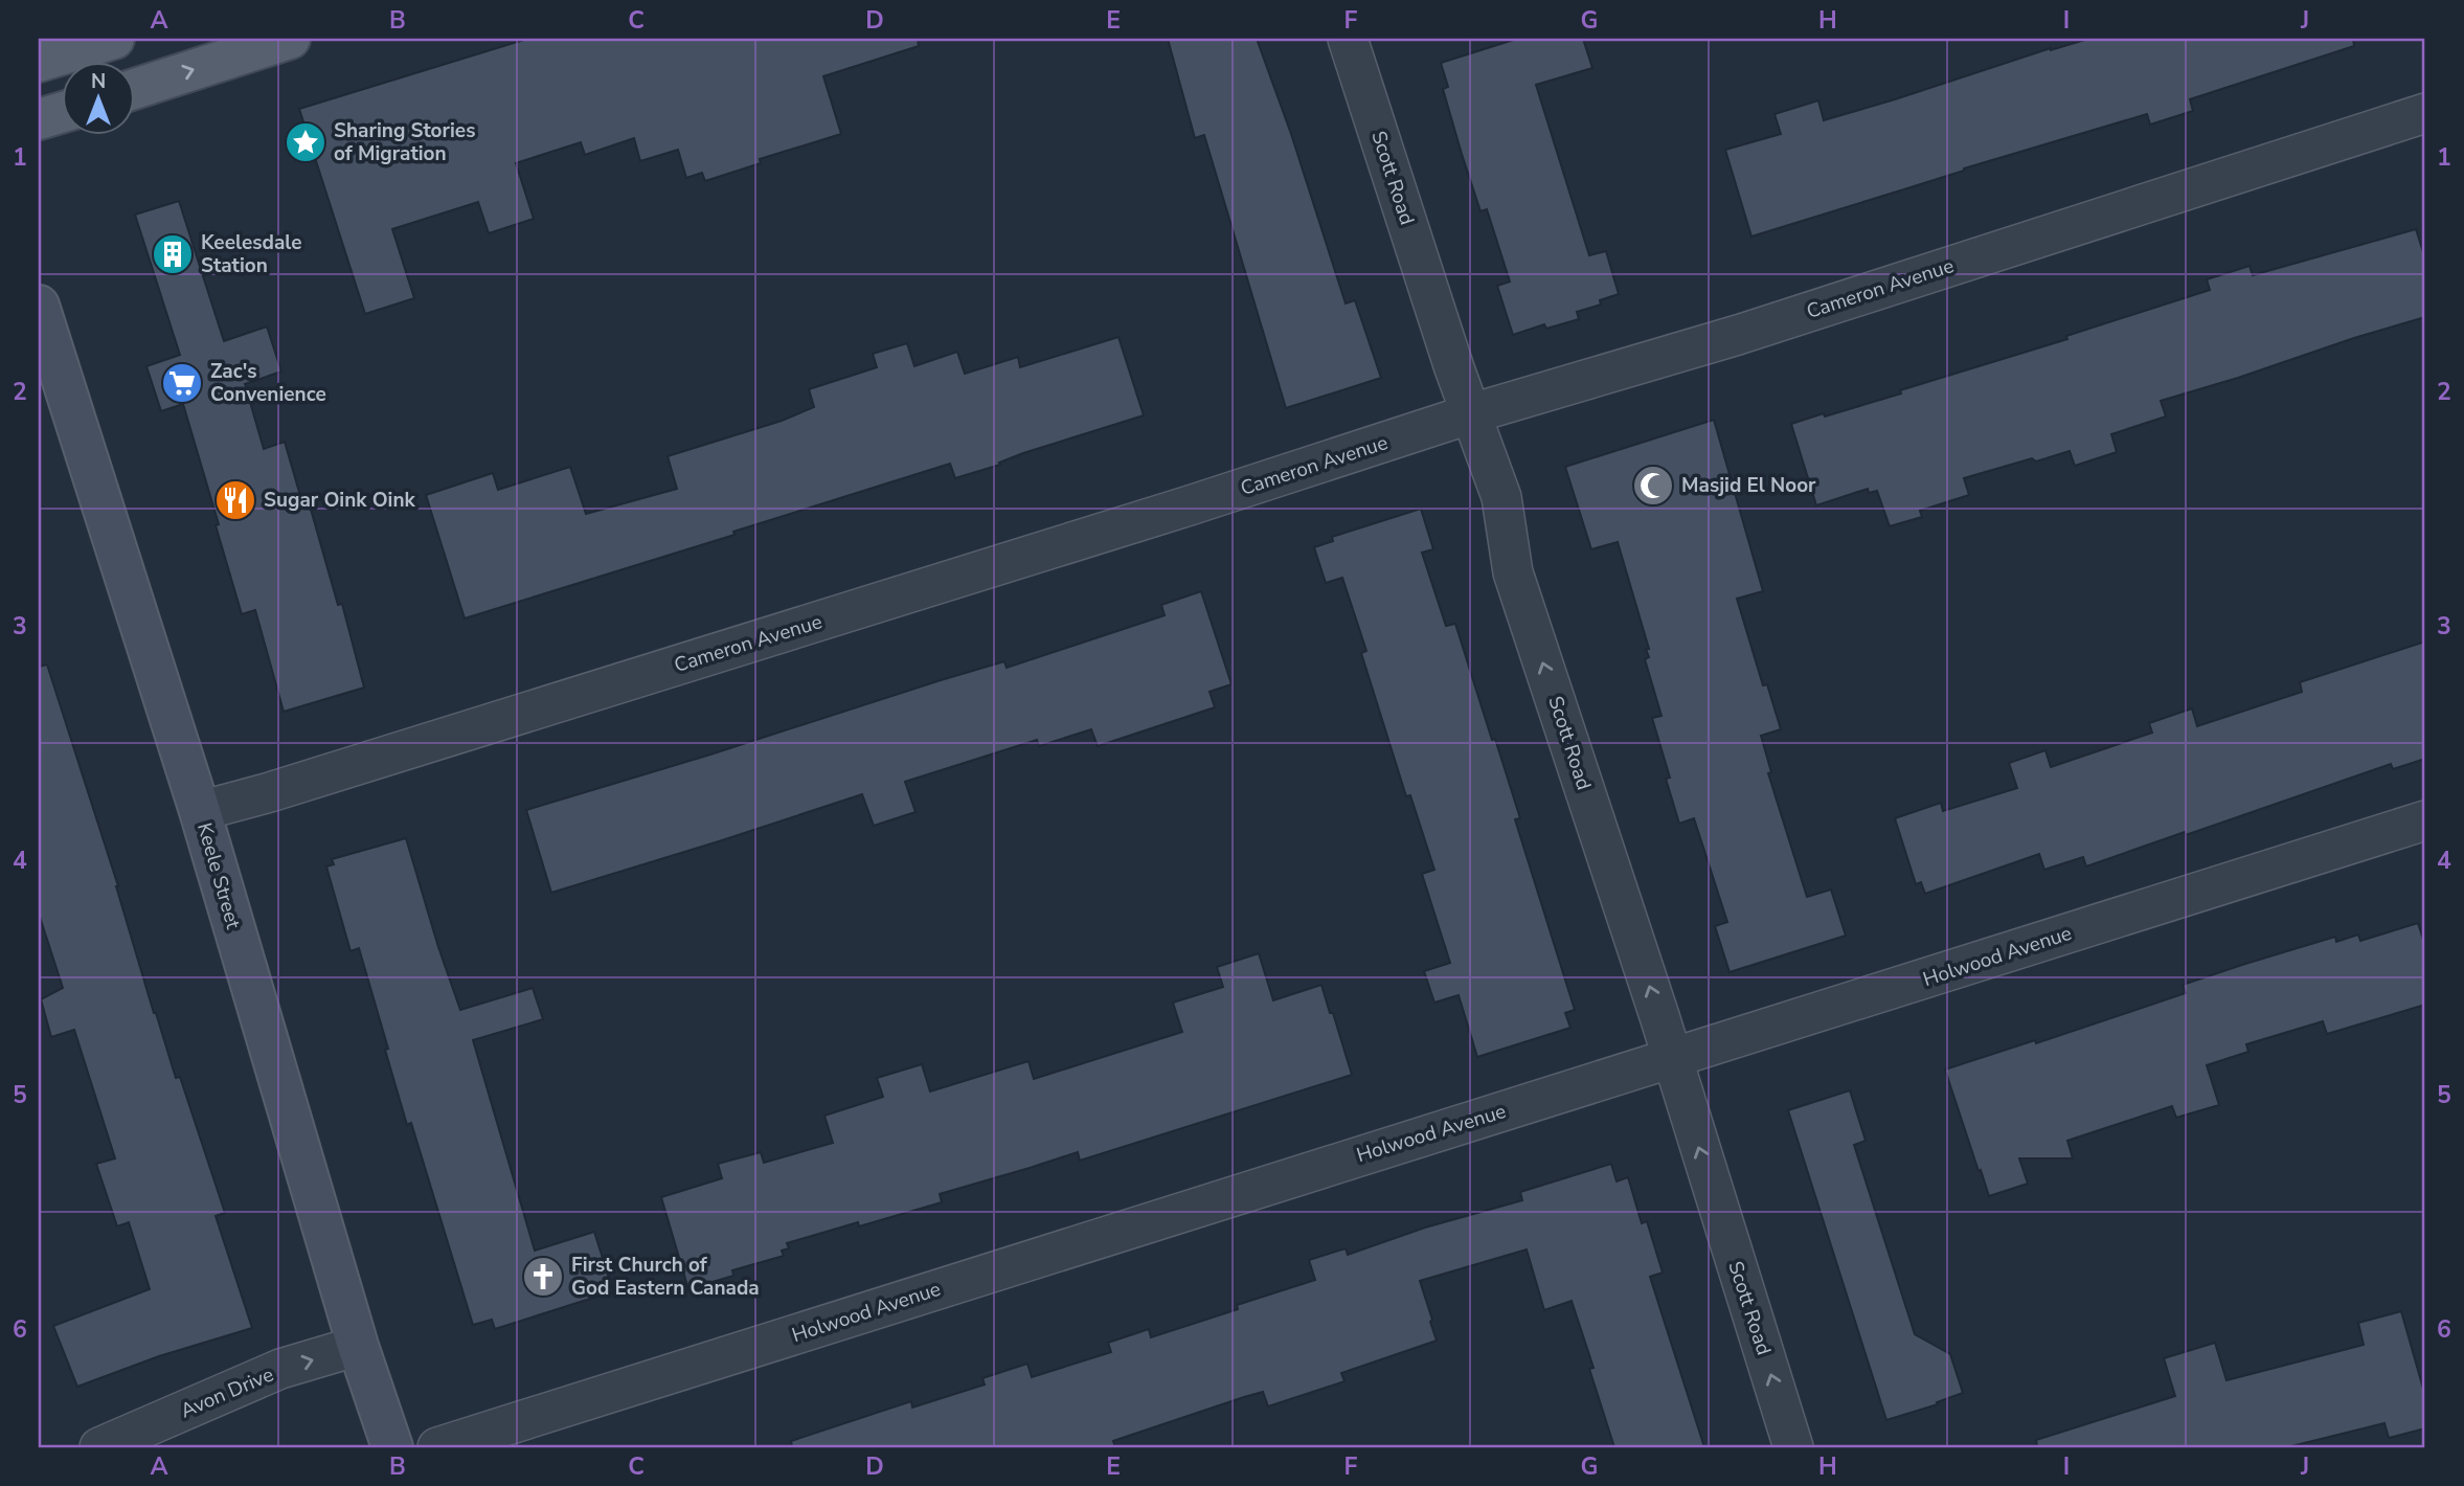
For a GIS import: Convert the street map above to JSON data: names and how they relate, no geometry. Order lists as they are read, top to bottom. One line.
{"streets":{"main road":["Keele Street"],"street":["Scott Road","Cameron Avenue","Holwood Avenue","Avon Drive"]},"crossings":[["Scott Road","Cameron Avenue"],["Scott Road","Holwood Avenue"],["Cameron Avenue","Keele Street"],["Keele Street","Avon Drive"]],"one_way":["Scott Road","Avon Drive"],"places":{"place":["Sharing Stories of Migration"],"building":["Keelesdale Station"],"supermarket":["Zac's Convenience"],"mosque":["Masjid El Noor"],"restaurant":["Sugar Oink Oink"],"church":["First Church of God Eastern Canada"]},"north":"top","grid":{"columns":["A","B","C","D","E","F","G","H","I","J"],"rows":["1","2","3","4","5","6"]}}
